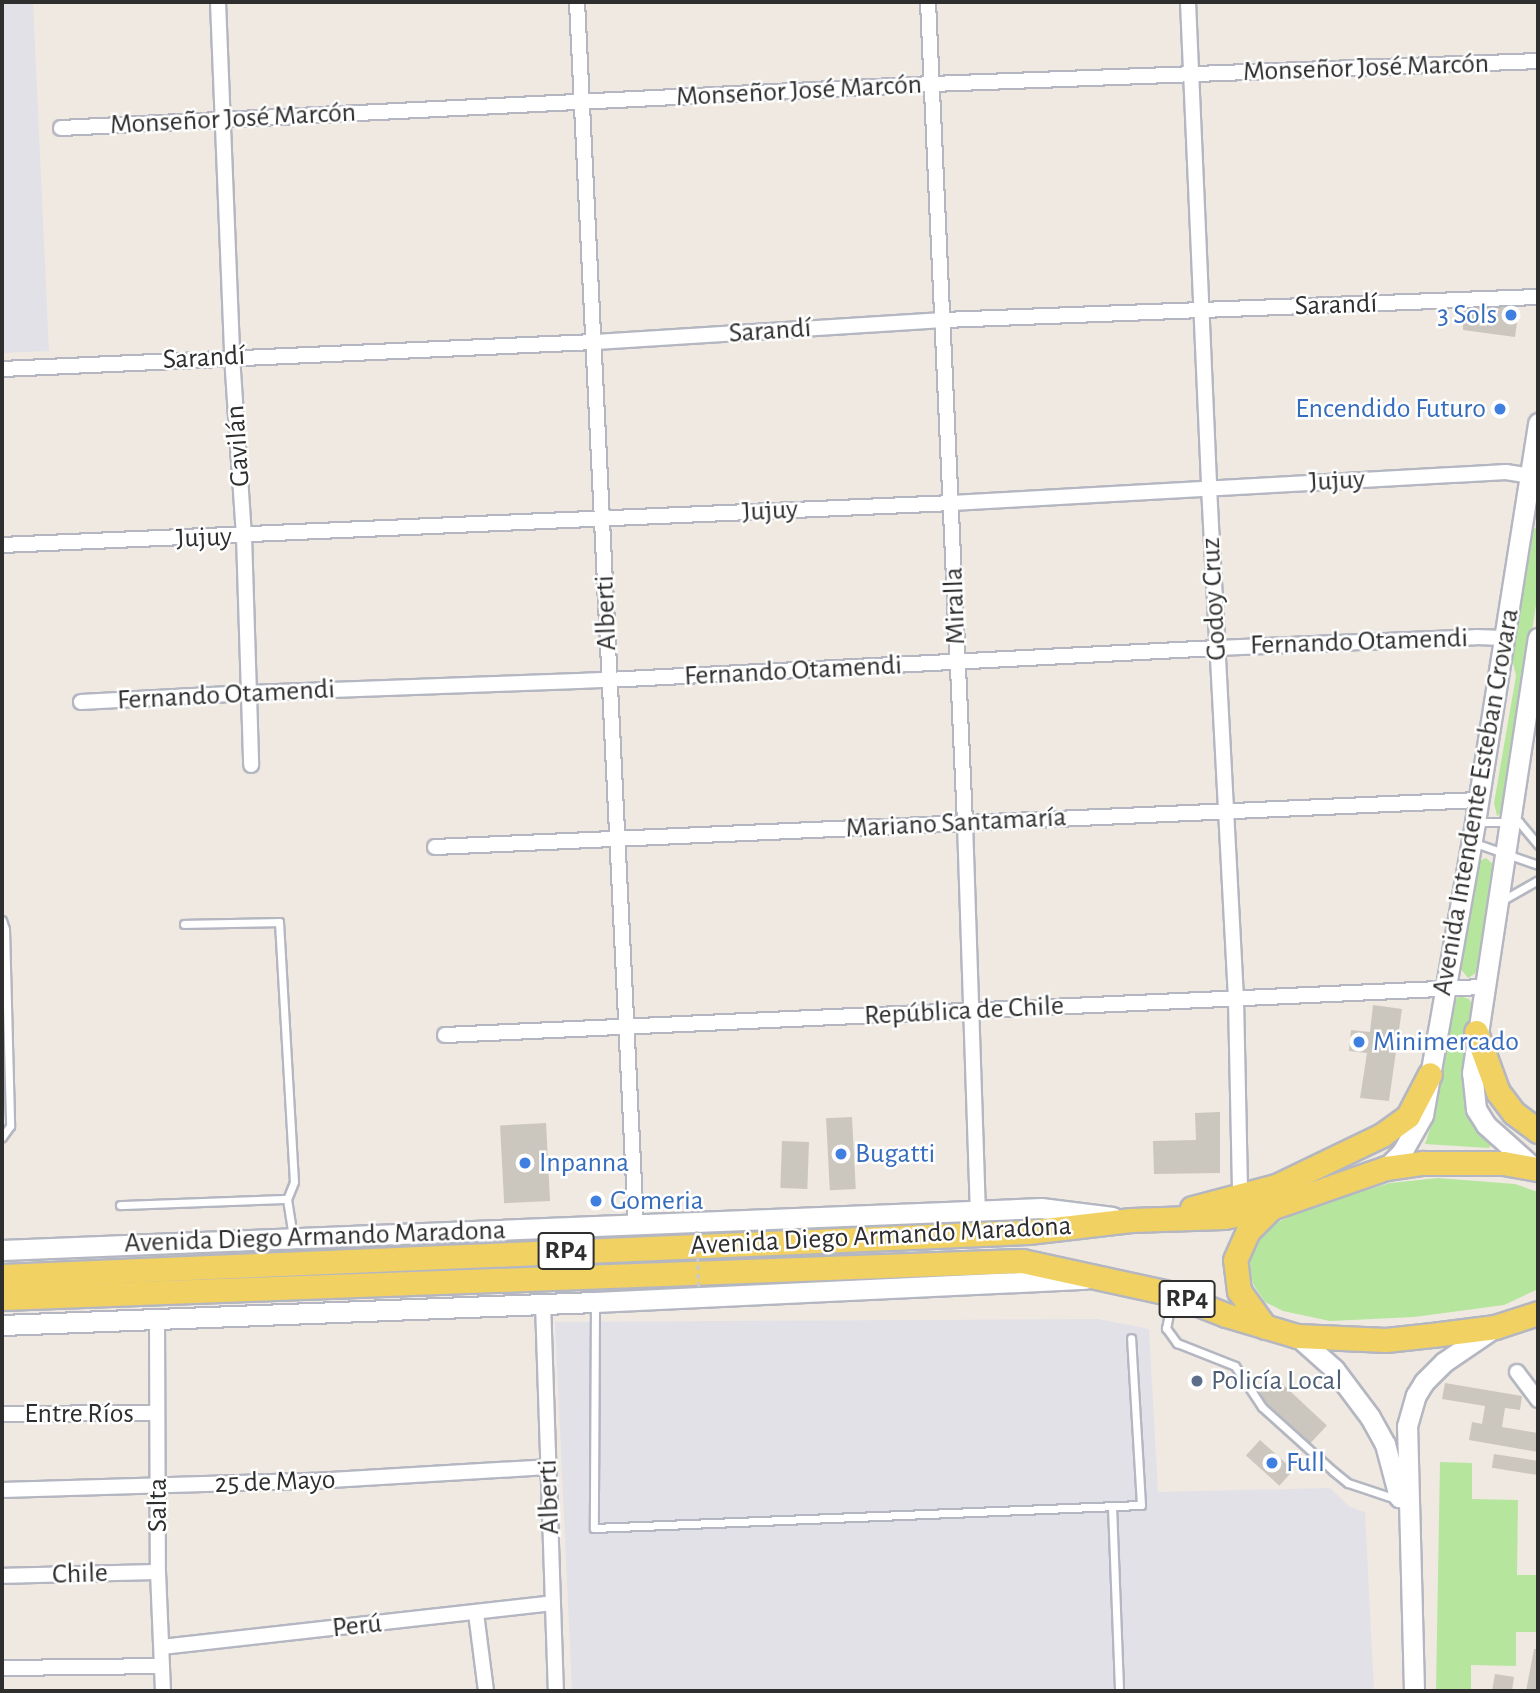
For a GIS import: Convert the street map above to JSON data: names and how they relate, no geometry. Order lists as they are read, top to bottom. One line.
{"streets":{"main road":["Avenida Diego Armando Maradona","RP4"],"street":["Monseñor José Marcón","Sarandí","Gavilán","Jujuy","Godoy Cruz","Miralla","Alberti","Fernando Otamendi","Avenida Intendente Esteban Crovara","Mariano Santamaría","República de Chile","Entre Ríos","25 de Mayo","Salta","Chile","Perú"]},"crossings":[["Monseñor José Marcón","Gavilán"],["Monseñor José Marcón","Godoy Cruz"],["Monseñor José Marcón","Miralla"],["Monseñor José Marcón","Alberti"],["Sarandí","Gavilán"],["Sarandí","Godoy Cruz"],["Sarandí","Miralla"],["Sarandí","Alberti"],["Gavilán","Jujuy"],["Gavilán","Fernando Otamendi"],["Jujuy","Godoy Cruz"],["Jujuy","Miralla"],["Jujuy","Alberti"],["Jujuy","Avenida Intendente Esteban Crovara"],["Godoy Cruz","Fernando Otamendi"],["Godoy Cruz","Mariano Santamaría"],["Godoy Cruz","República de Chile"],["Miralla","Fernando Otamendi"],["Miralla","Mariano Santamaría"],["Miralla","República de Chile"],["Miralla","Avenida Diego Armando Maradona"],["Alberti","Fernando Otamendi"],["Alberti","Mariano Santamaría"],["Alberti","República de Chile"],["Alberti","Avenida Diego Armando Maradona"],["Alberti","25 de Mayo"],["Alberti","Perú"],["Fernando Otamendi","Avenida Intendente Esteban Crovara"],["Avenida Intendente Esteban Crovara","Mariano Santamaría"],["Avenida Intendente Esteban Crovara","República de Chile"],["Avenida Intendente Esteban Crovara","RP4"],["Avenida Diego Armando Maradona","RP4"],["Avenida Diego Armando Maradona","Salta"],["Entre Ríos","Salta"],["25 de Mayo","Salta"],["Salta","Chile"],["Salta","Perú"]],"places":["3 Sols","Encendido Futuro","Minimercado","Bugatti","Inpanna","Gomeria","Policía Local","Full"]}
